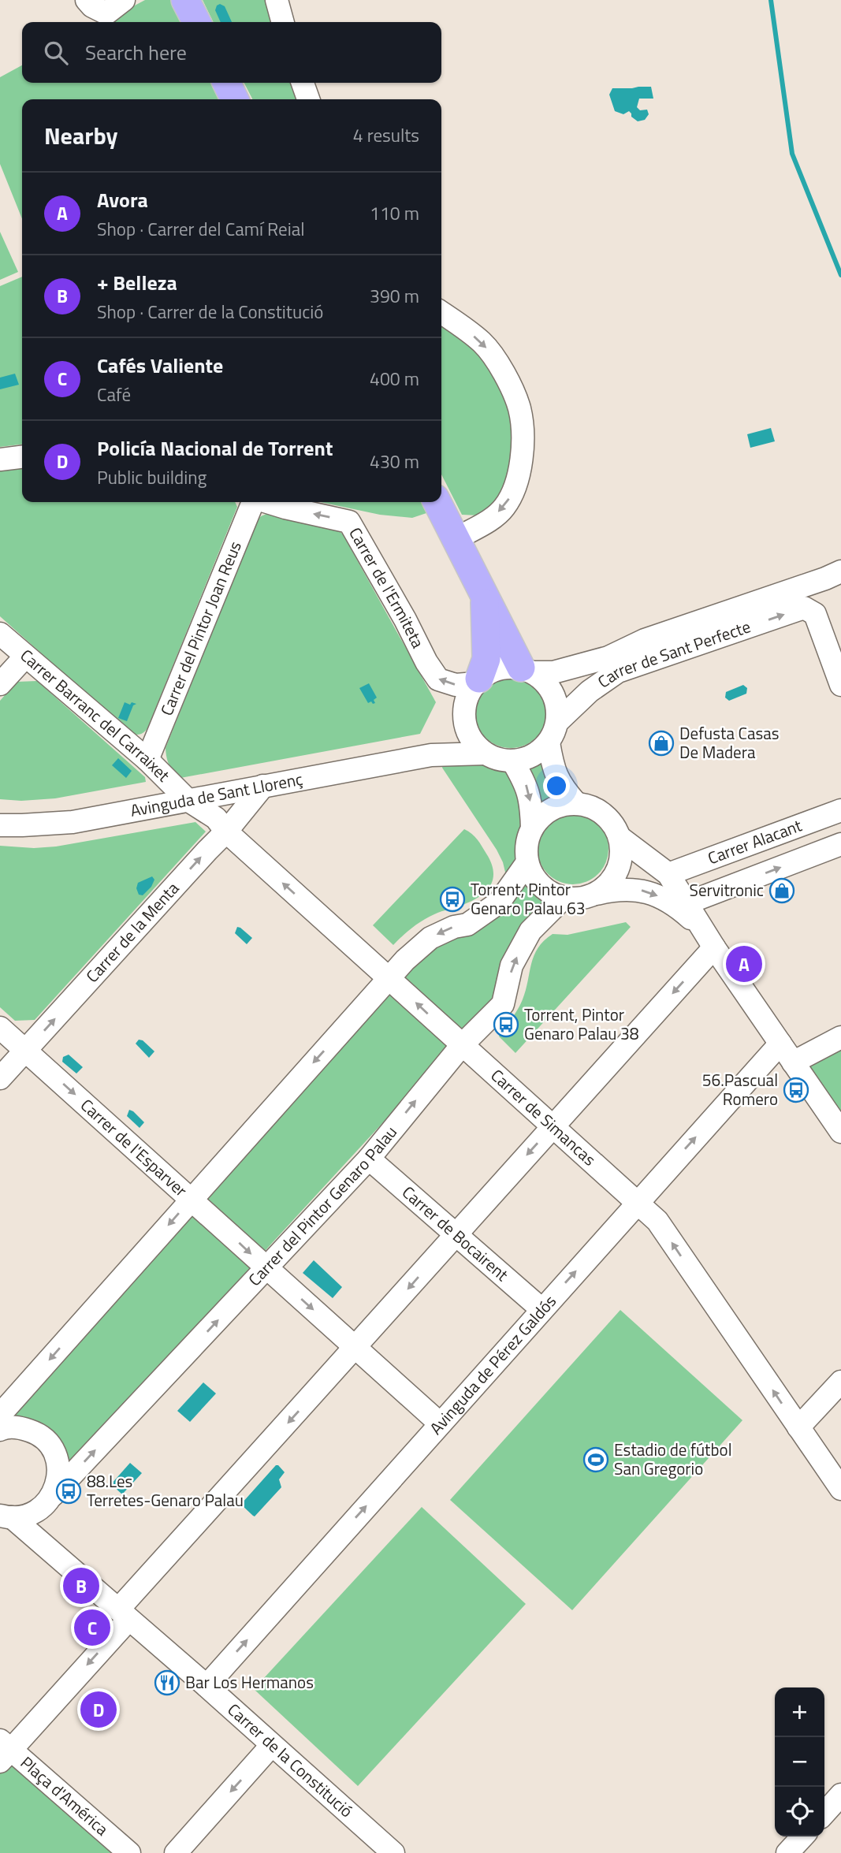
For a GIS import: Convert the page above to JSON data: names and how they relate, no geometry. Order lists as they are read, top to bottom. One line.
{"streets":{"street":["Carrer de l'Ermiteta","Carrer del Pintor Joan Reus","Carrer de Sant Perfecte","Carrer Barranc del Carraixet","Avinguda de Sant Llorenç","Carrer Alacant","Carrer de la Menta","Carrer de Simancas","Carrer de l'Esparver","Carrer del Pintor Genaro Palau","Carrer de Bocairent","Avinguda de Pérez Galdós","Carrer de la Constitució","Plaça d'América"]},"crossings":[["Carrer de l'Ermiteta","Carrer de Sant Perfecte"],["Carrer de l'Ermiteta","Avinguda de Sant Llorenç"],["Carrer del Pintor Joan Reus","Carrer Barranc del Carraixet"],["Carrer de Sant Perfecte","Avinguda de Sant Llorenç"],["Carrer Barranc del Carraixet","Avinguda de Sant Llorenç"],["Carrer Barranc del Carraixet","Carrer de Simancas"],["Avinguda de Sant Llorenç","Carrer de la Menta"],["Avinguda de Sant Llorenç","Carrer de Simancas"],["Carrer de la Menta","Carrer de Simancas"],["Carrer de la Menta","Carrer de l'Esparver"],["Carrer de Simancas","Carrer del Pintor Genaro Palau"],["Carrer de Simancas","Avinguda de Pérez Galdós"],["Carrer de l'Esparver","Carrer del Pintor Genaro Palau"],["Carrer de l'Esparver","Avinguda de Pérez Galdós"],["Carrer del Pintor Genaro Palau","Carrer de Bocairent"],["Carrer del Pintor Genaro Palau","Carrer de la Constitució"],["Carrer de Bocairent","Avinguda de Pérez Galdós"],["Avinguda de Pérez Galdós","Carrer de la Constitució"]],"one_way":["Carrer de l'Ermiteta","Carrer de la Menta","Carrer de Simancas","Carrer de l'Esparver"],"places":{"shop":["Defusta Casas De Madera","Servitronic"],"bus stop":["Torrent, Pintor Genaro Palau 63","Torrent, Pintor Genaro Palau 38","56.Pascual Romero","88.Les Terretes-Genaro Palau"],"sports":["Estadio de fútbol San Gregorio"],"restaurant":["Bar Los Hermanos"]},"page":{"search":"Search here","heading":["Nearby","4 results"],"list":[{"mark":"A","name":"Avora","note":"Shop · Carrer del Camí Reial","value":"110 m"},{"mark":"B","name":"+ Belleza","note":"Shop · Carrer de la Constitució","value":"390 m"},{"mark":"C","name":"Cafés Valiente","note":"Café","value":"400 m"},{"mark":"D","name":"Policía Nacional de Torrent","note":"Public building","value":"430 m"}],"pins":["A","B","C","D"],"map_buttons":["+","−"]}}
